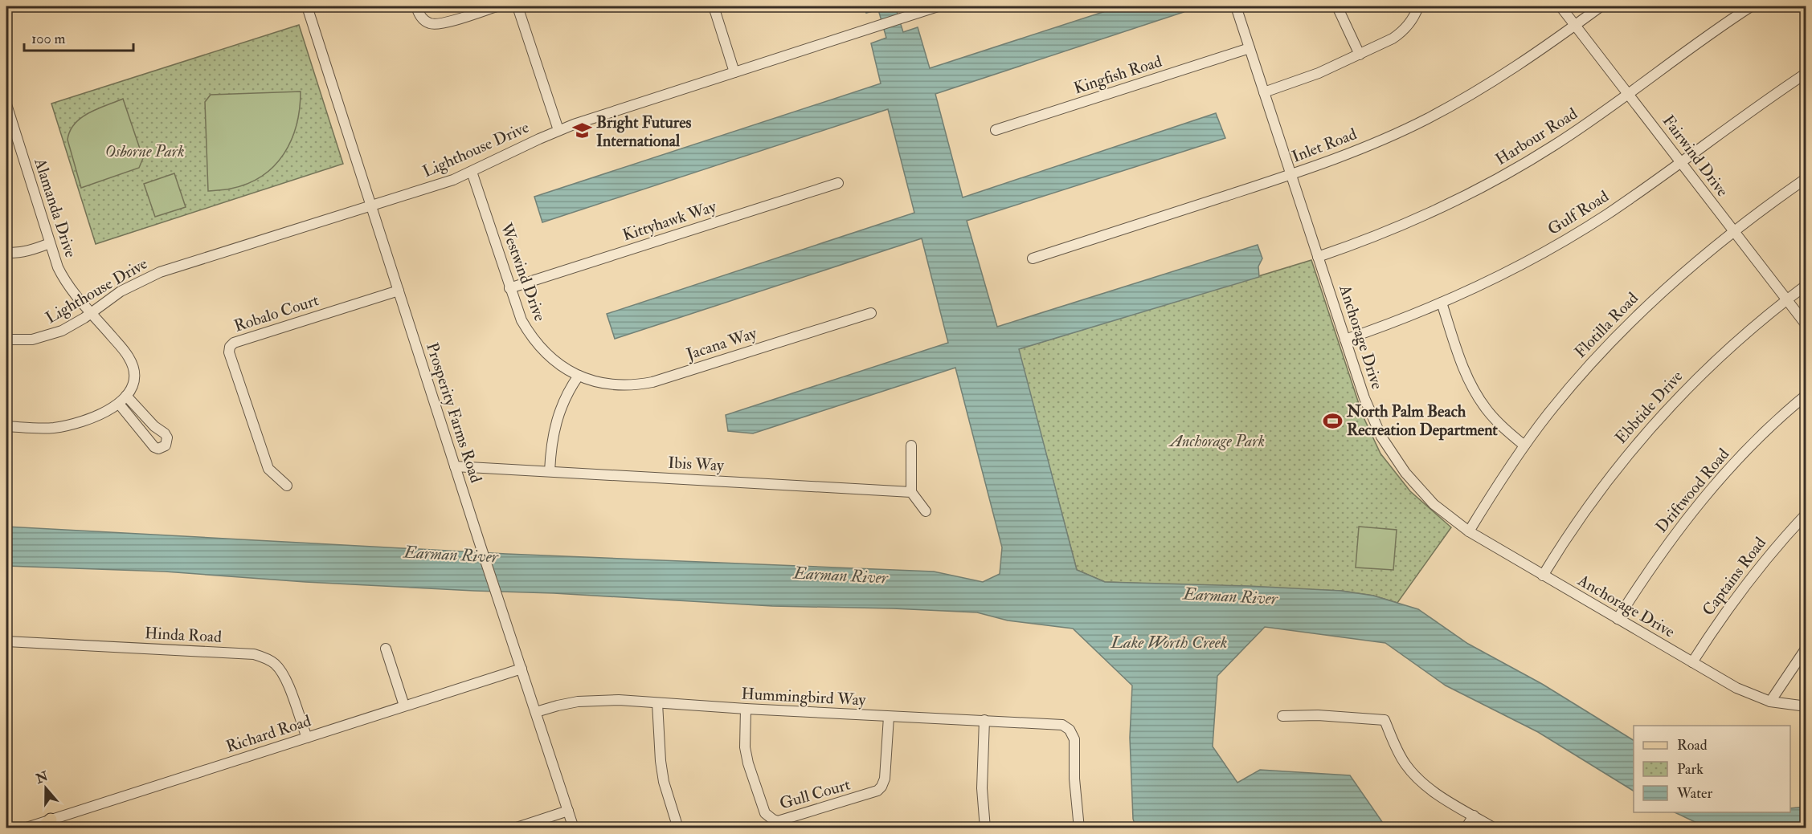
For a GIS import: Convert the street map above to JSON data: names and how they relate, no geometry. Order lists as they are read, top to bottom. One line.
{"streets":{"street":["Kingfish Road","Harbour Road","Inlet Road","Lighthouse Drive","Fairwind Drive","Alamanda Drive","Gulf Road","Kittyhawk Way","Westwind Drive","Robalo Court","Flotilla Road","Anchorage Drive","Jacana Way","Ebbtide Drive","Prosperity Farms Road","Ibis Way","Driftwood Road","Captains Road","Hinda Road","Hummingbird Way","Richard Road","Gull Court"]},"crossings":[["Kingfish Road","Anchorage Drive"],["Harbour Road","Fairwind Drive"],["Harbour Road","Anchorage Drive"],["Inlet Road","Fairwind Drive"],["Inlet Road","Anchorage Drive"],["Lighthouse Drive","Alamanda Drive"],["Lighthouse Drive","Westwind Drive"],["Lighthouse Drive","Prosperity Farms Road"],["Fairwind Drive","Gulf Road"],["Fairwind Drive","Flotilla Road"],["Fairwind Drive","Ebbtide Drive"],["Gulf Road","Anchorage Drive"],["Kittyhawk Way","Westwind Drive"],["Westwind Drive","Jacana Way"],["Robalo Court","Prosperity Farms Road"],["Flotilla Road","Anchorage Drive"],["Anchorage Drive","Ebbtide Drive"],["Anchorage Drive","Driftwood Road"],["Anchorage Drive","Captains Road"],["Prosperity Farms Road","Ibis Way"],["Prosperity Farms Road","Hummingbird Way"],["Prosperity Farms Road","Richard Road"],["Hinda Road","Richard Road"],["Hummingbird Way","Gull Court"]],"water":["Earman River","Lake Worth Creek"],"parks":["Osborne Park","Anchorage Park"],"places":{"school or university":["Bright Futures International"],"sports":["North Palm Beach Recreation Department"]},"legend":["Road","Park","Water"],"scale_bar":"100 m","north":"top"}
